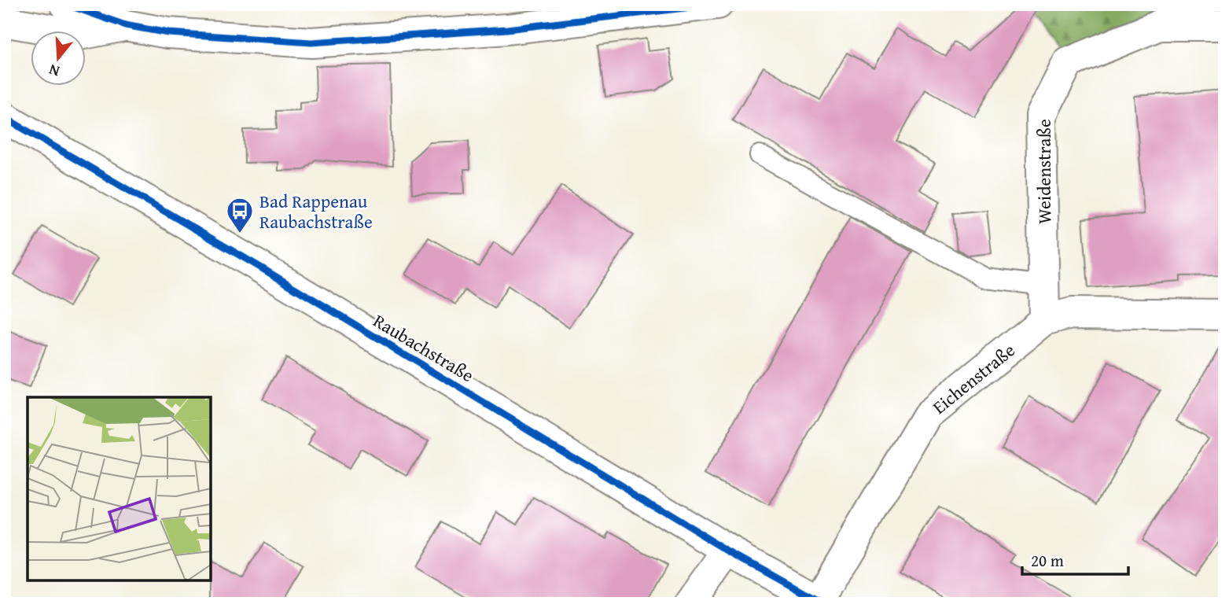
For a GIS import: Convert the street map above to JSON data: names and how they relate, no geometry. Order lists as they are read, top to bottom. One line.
{"streets":{"street":["Weidenstraße","Raubachstraße","Eichenstraße"]},"crossings":[["Weidenstraße","Eichenstraße"],["Raubachstraße","Eichenstraße"]],"places":{"bus stop":["Bad Rappenau Raubachstraße"]},"scale_bar":"20 m","north":"bottom"}
